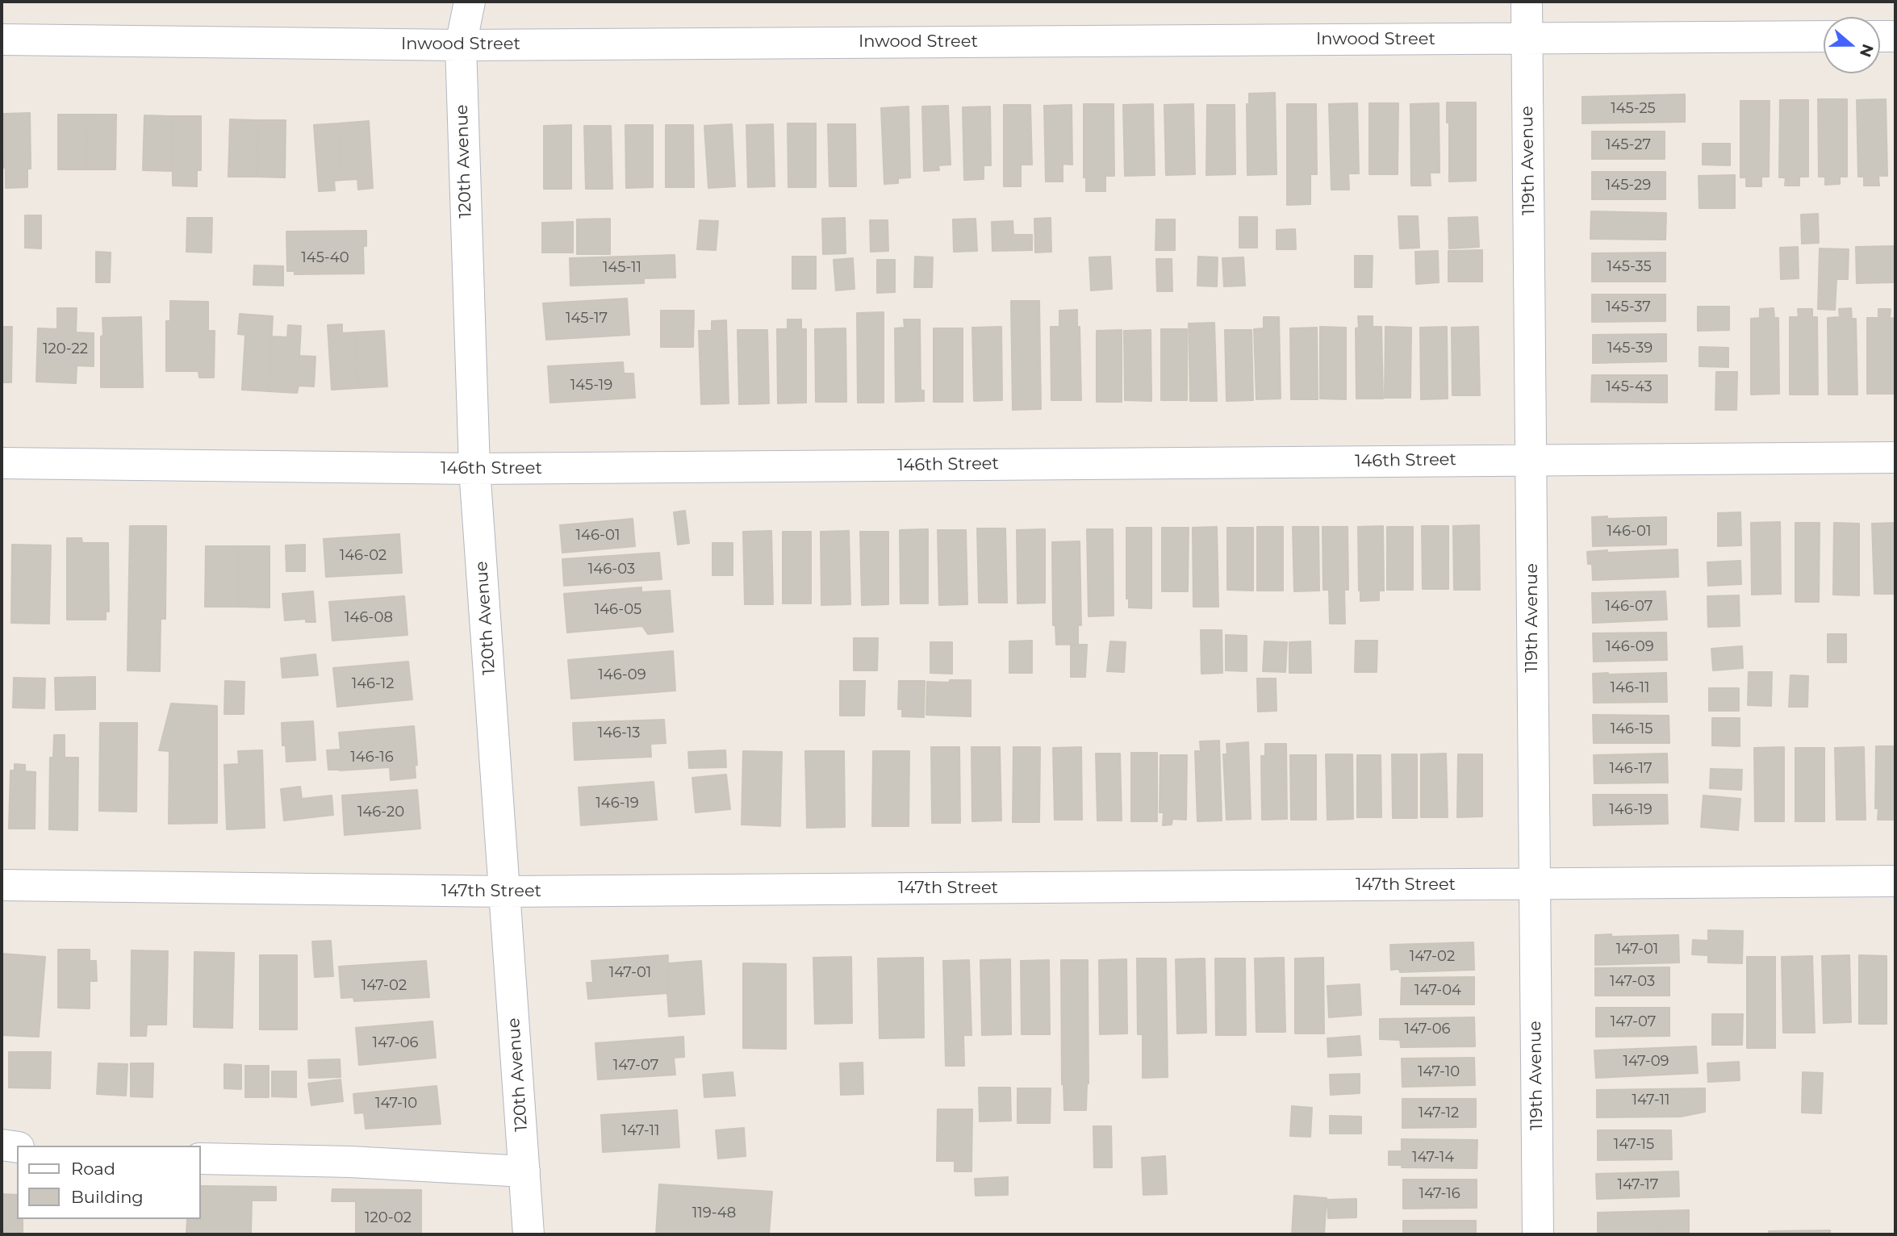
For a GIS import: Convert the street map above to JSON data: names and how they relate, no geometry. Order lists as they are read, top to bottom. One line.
{"streets":{"street":["Inwood Street","119th Avenue","120th Avenue","146th Street","147th Street"]},"crossings":[["Inwood Street","119th Avenue"],["Inwood Street","120th Avenue"],["119th Avenue","146th Street"],["119th Avenue","147th Street"],["120th Avenue","146th Street"],["120th Avenue","147th Street"]],"house_numbers":["145-25","145-27","145-29","145-40","145-35","145-11","145-37","145-17","145-39","120-22","145-19","145-43","146-01","146-01","146-02","146-03","146-07","146-05","146-08","146-09","146-09","146-12","146-11","146-15","146-13","146-16","146-17","146-19","146-19","146-20","147-01","147-02","147-01","147-03","147-02","147-04","147-07","147-06","147-06","147-09","147-07","147-10","147-11","147-10","147-12","147-11","147-15","147-14","147-17","147-16","119-48","120-02"],"legend":["Road","Building"],"north":"right"}
